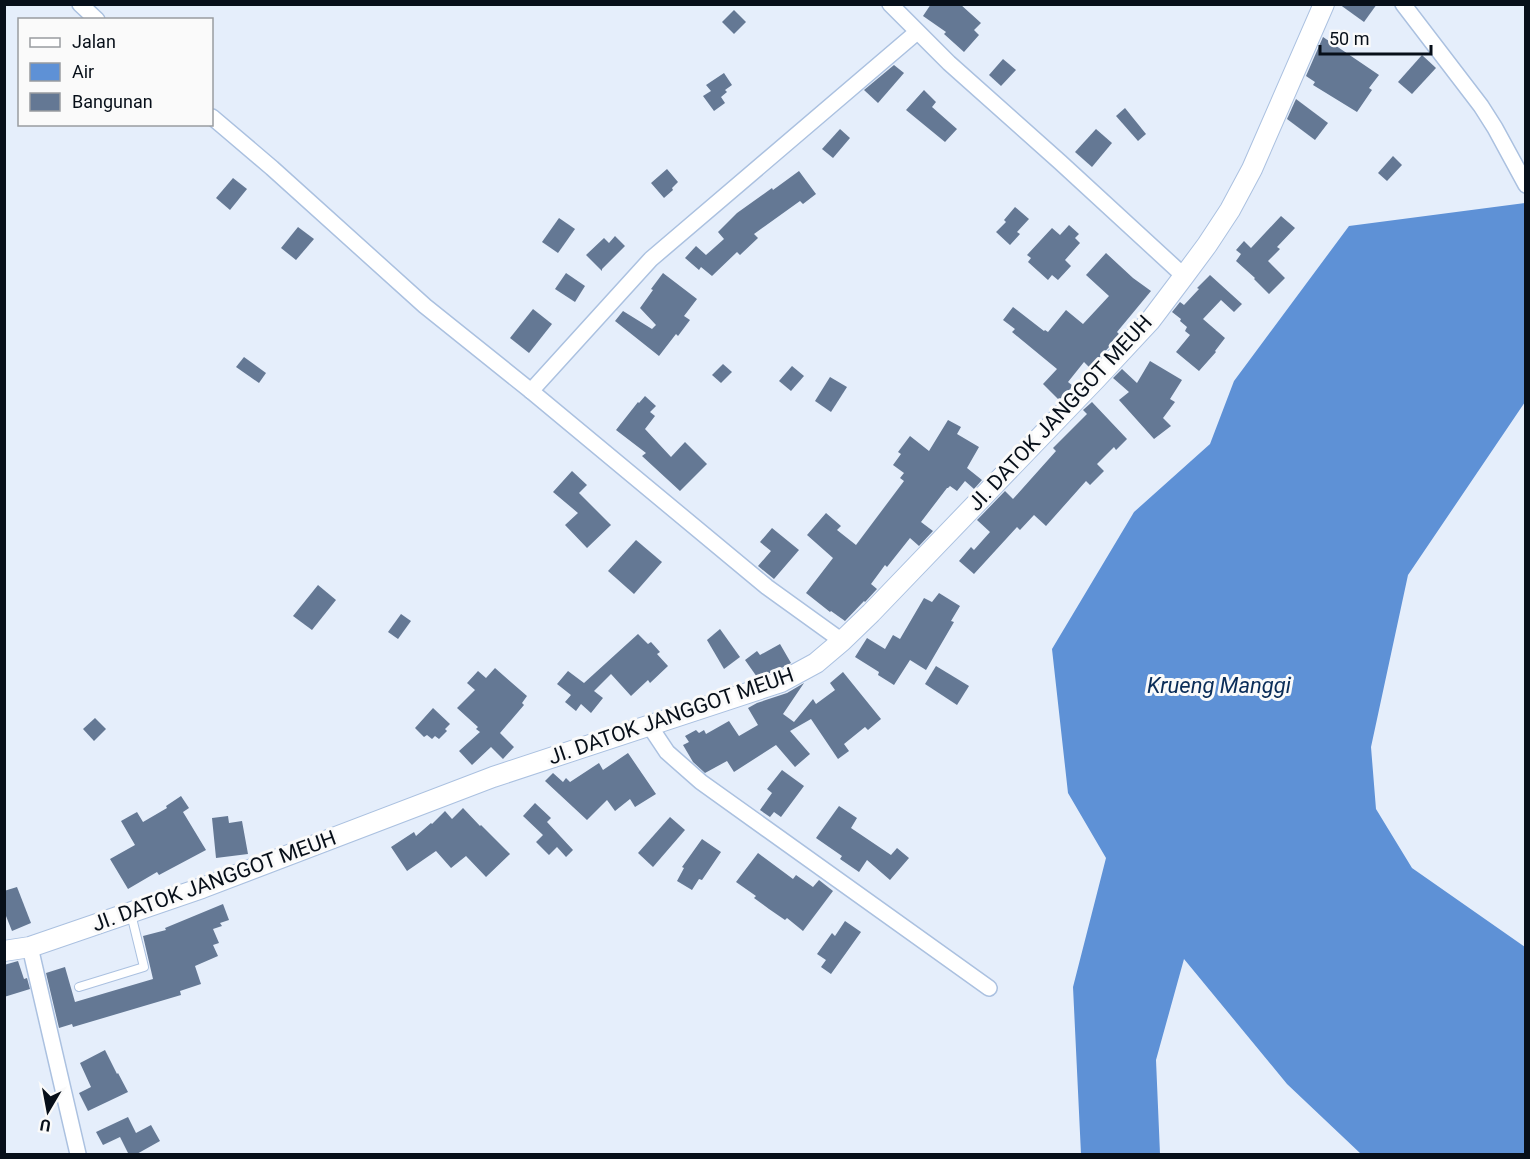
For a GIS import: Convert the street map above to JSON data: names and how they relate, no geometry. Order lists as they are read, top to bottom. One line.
{"streets":{"street":["JI. DATOK JANGGOT MEUH"]},"water":["Krueng Manggi"],"legend":["Jalan","Air","Bangunan"],"scale_bar":"50 m","north":"bottom"}
